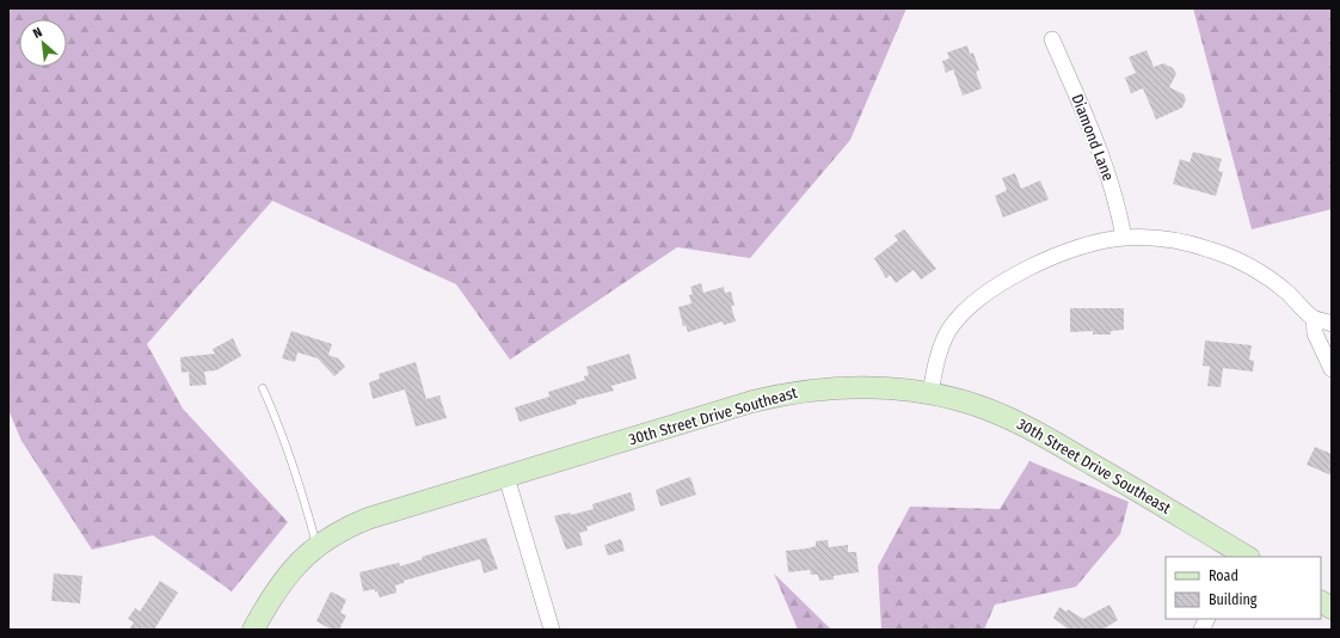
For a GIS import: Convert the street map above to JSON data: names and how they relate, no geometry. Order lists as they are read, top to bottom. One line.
{"streets":{"main road":["30th Street Drive Southeast"],"street":["Diamond Lane"]},"legend":["Road","Building"],"north":"top left"}
